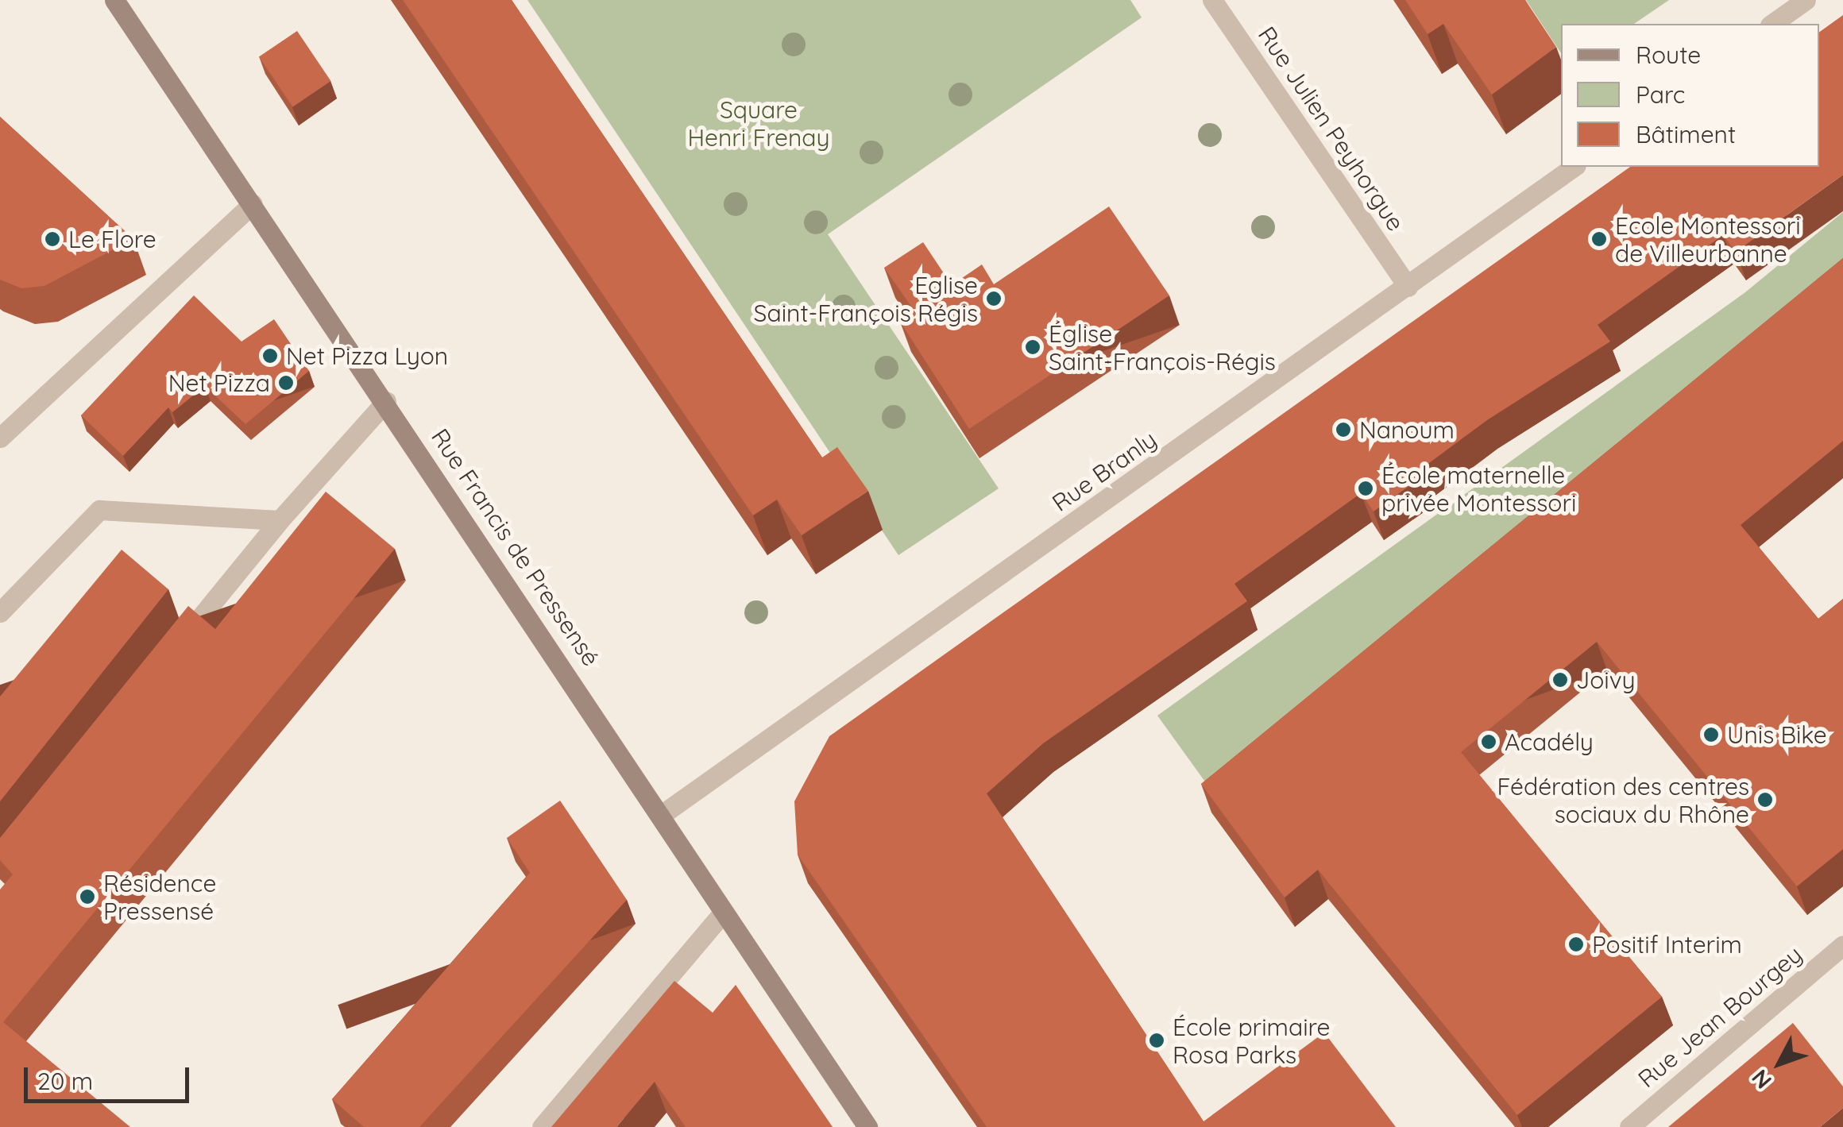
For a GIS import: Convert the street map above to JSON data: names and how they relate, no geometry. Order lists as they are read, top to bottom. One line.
{"streets":{"street":["Rue Julien Peyhorgue","Rue Branly","Rue Francis de Pressensé","Rue Jean Bourgey"]},"crossings":[["Rue Julien Peyhorgue","Rue Branly"],["Rue Branly","Rue Francis de Pressensé"]],"parks":["Square Henri Frenay"],"places":["Le Flore","Ecole Montessori de Villeurbanne","Eglise Saint-François Régis","Église Saint-François-Régis","Net Pizza Lyon","Net Pizza","Nanoum","École maternelle privée Montessori","Joivy","Unis Bike","Acadély","Fédération des centres sociaux du Rhône","Résidence Pressensé","Positif Interim","École primaire Rosa Parks"],"legend":["Route","Parc","Bâtiment"],"scale_bar":"20 m","north":"bottom left"}
